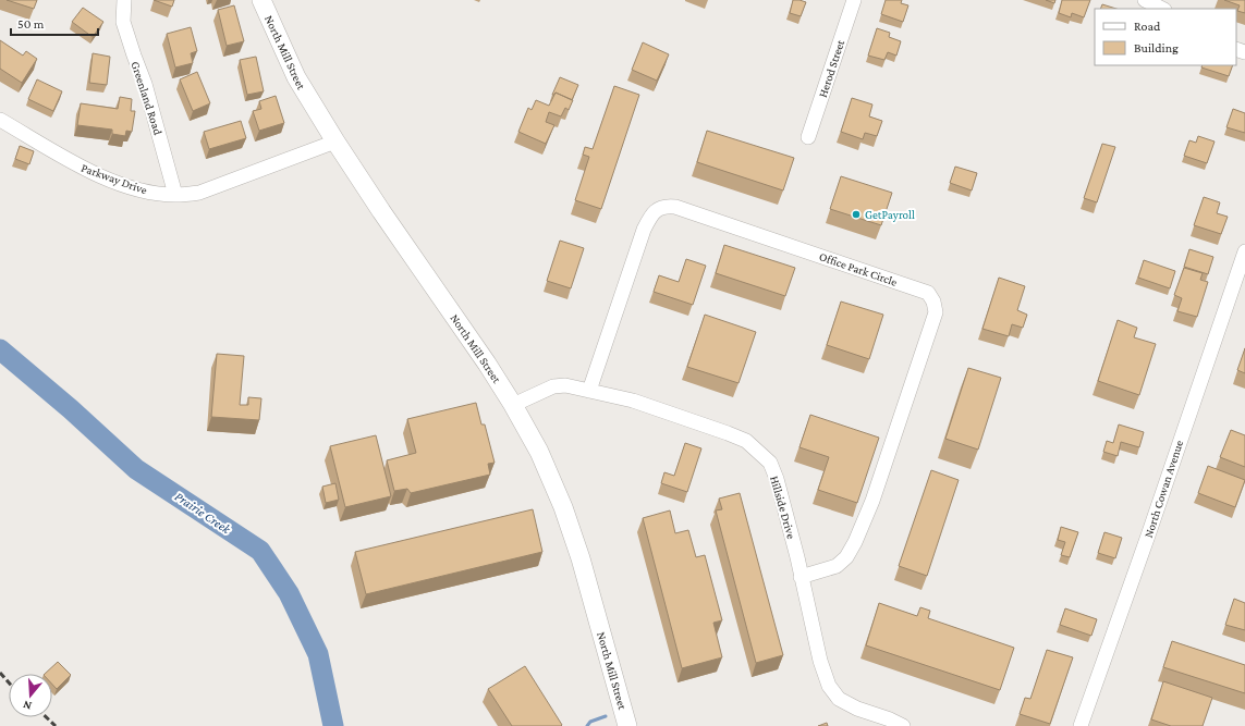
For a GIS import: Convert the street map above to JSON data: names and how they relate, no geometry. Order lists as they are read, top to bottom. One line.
{"streets":{"main road":["North Mill Street"],"street":["Herod Street","Greenland Road","Parkway Drive","Office Park Circle","North Cowan Avenue","Hillside Drive"]},"crossings":[["North Mill Street","Parkway Drive"],["North Mill Street","Hillside Drive"],["Greenland Road","Parkway Drive"],["Office Park Circle","Hillside Drive"]],"water":["Prairie Creek"],"places":["GetPayroll"],"legend":["Road","Building"],"scale_bar":"50 m","north":"bottom"}
